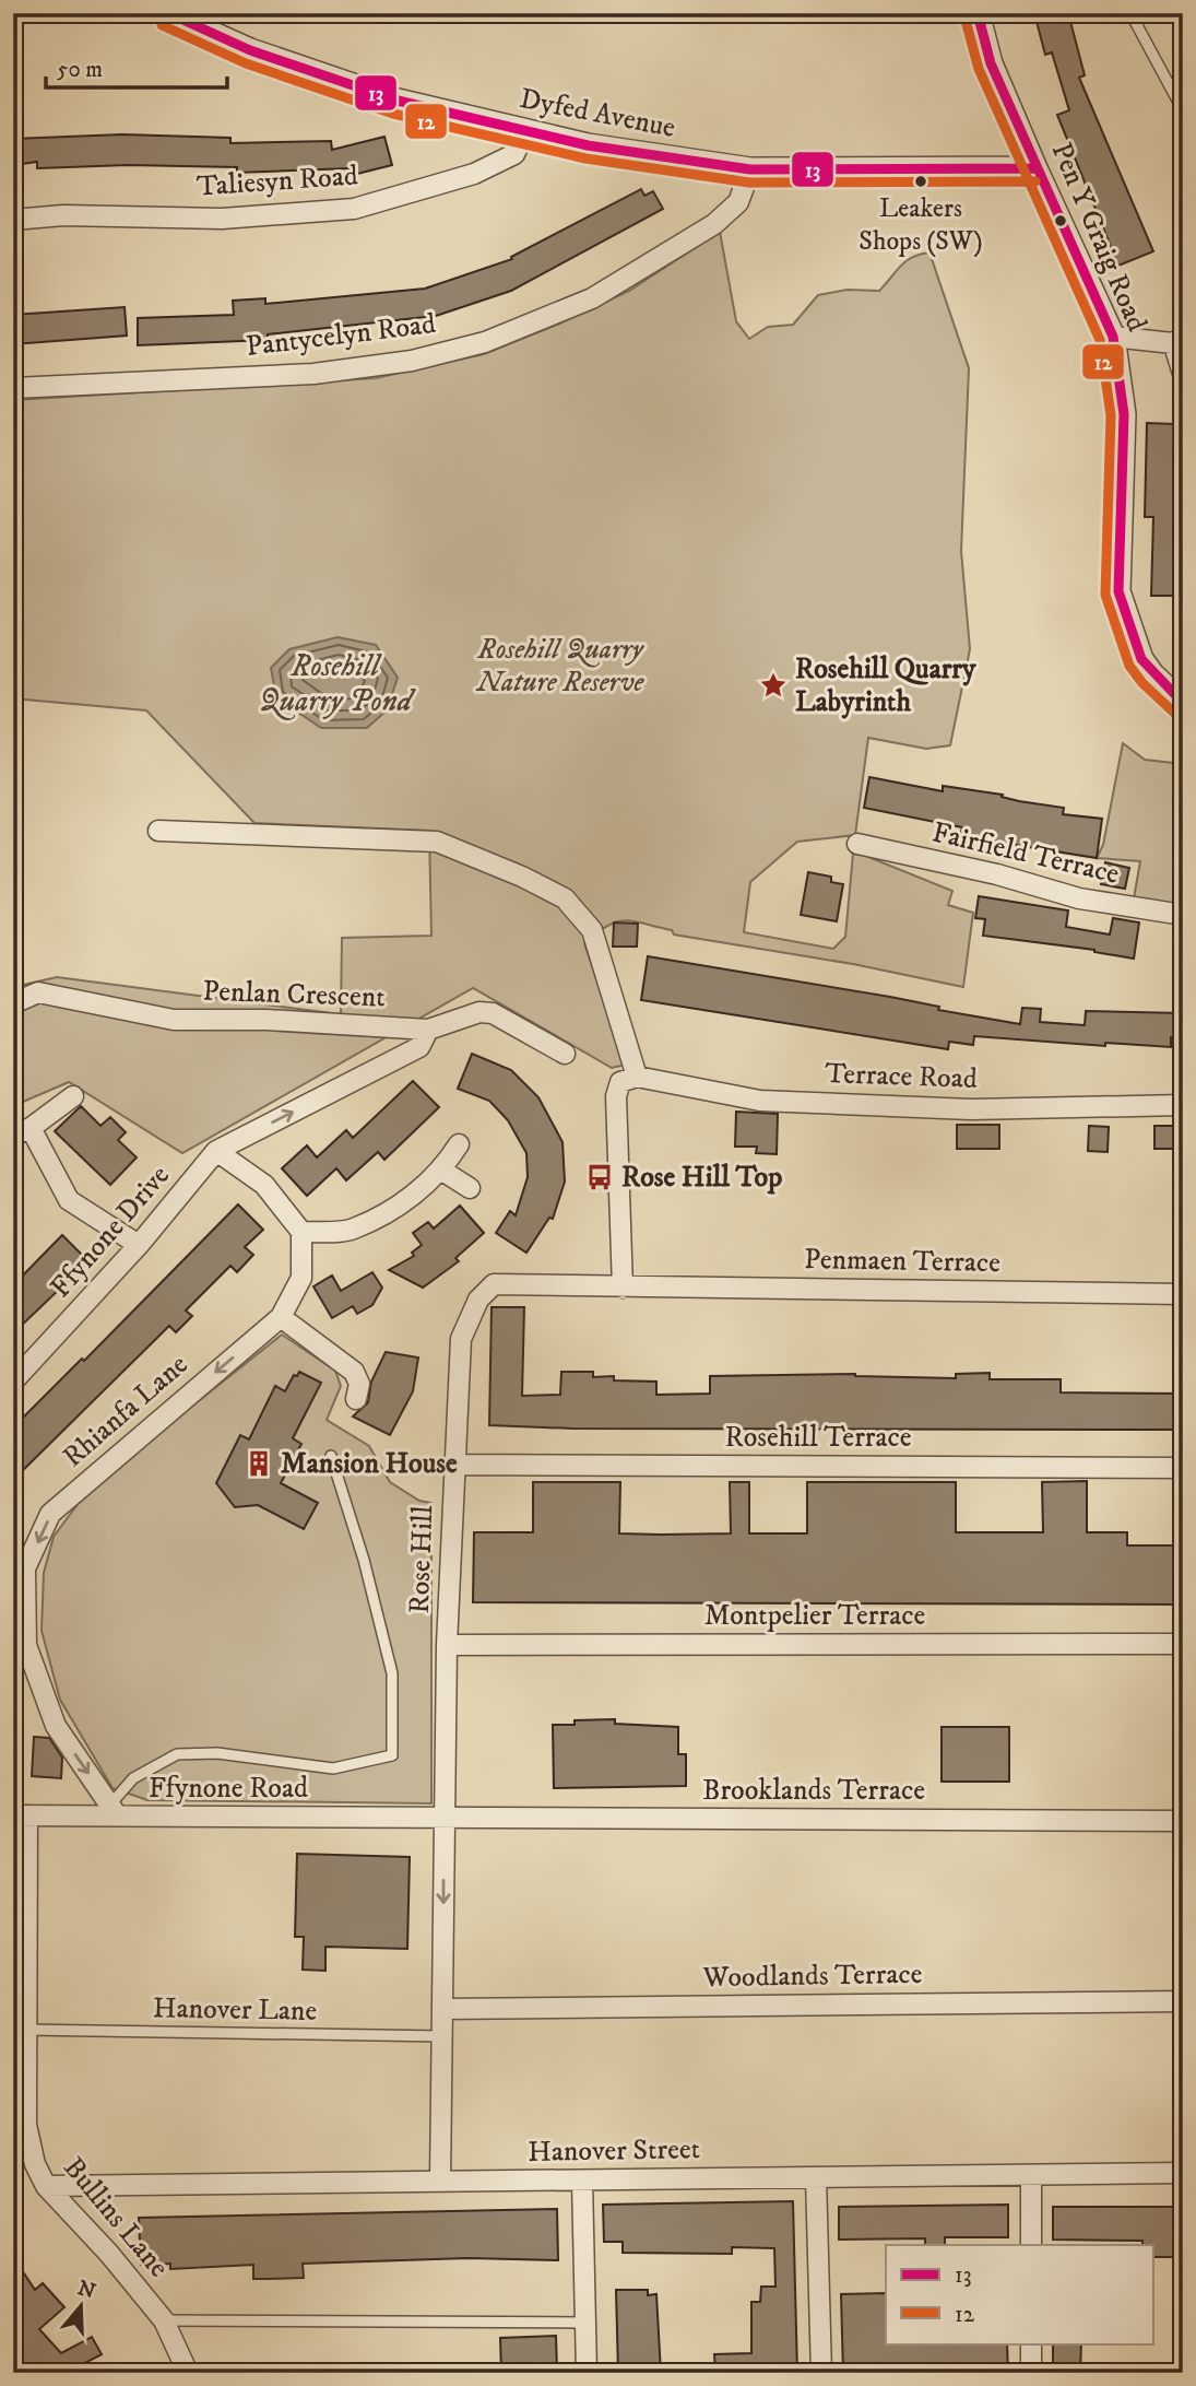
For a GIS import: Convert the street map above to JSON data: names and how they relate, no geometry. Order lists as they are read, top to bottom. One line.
{"streets":{"street":["Dyfed Avenue","Taliesyn Road","Pen Y Graig Road","Pantycelyn Road","Fairfield Terrace","Penlan Crescent","Terrace Road","Ffynone Drive","Penmaen Terrace","Rhianfa Lane","Rosehill Terrace","Rose Hill","Montpelier Terrace","Ffynone Road","Brooklands Terrace","Woodlands Terrace","Hanover Street","Bullins Lane"],"lane":["Hanover Lane"]},"crossings":[["Dyfed Avenue","Taliesyn Road"],["Dyfed Avenue","Pen Y Graig Road"],["Dyfed Avenue","Pantycelyn Road"],["Penmaen Terrace","Rose Hill"],["Rhianfa Lane","Ffynone Road"],["Rosehill Terrace","Rose Hill"],["Rose Hill","Montpelier Terrace"],["Rose Hill","Ffynone Road"],["Rose Hill","Brooklands Terrace"],["Rose Hill","Woodlands Terrace"],["Rose Hill","Hanover Lane"],["Rose Hill","Hanover Street"],["Ffynone Road","Brooklands Terrace"],["Ffynone Road","Bullins Lane"],["Hanover Lane","Bullins Lane"],["Hanover Street","Bullins Lane"]],"one_way":["Rhianfa Lane"],"water":["Rosehill Quarry Pond"],"parks":["Rosehill Quarry Nature Reserve"],"places":{"other":["Leakers Shops (SW)"],"place":["Rosehill Quarry Labyrinth"],"bus stop":["Rose Hill Top"],"building":["Mansion House"]},"lines":["transit line 13","transit line 12"],"legend":["13","12"],"scale_bar":"50 m","north":"top"}
